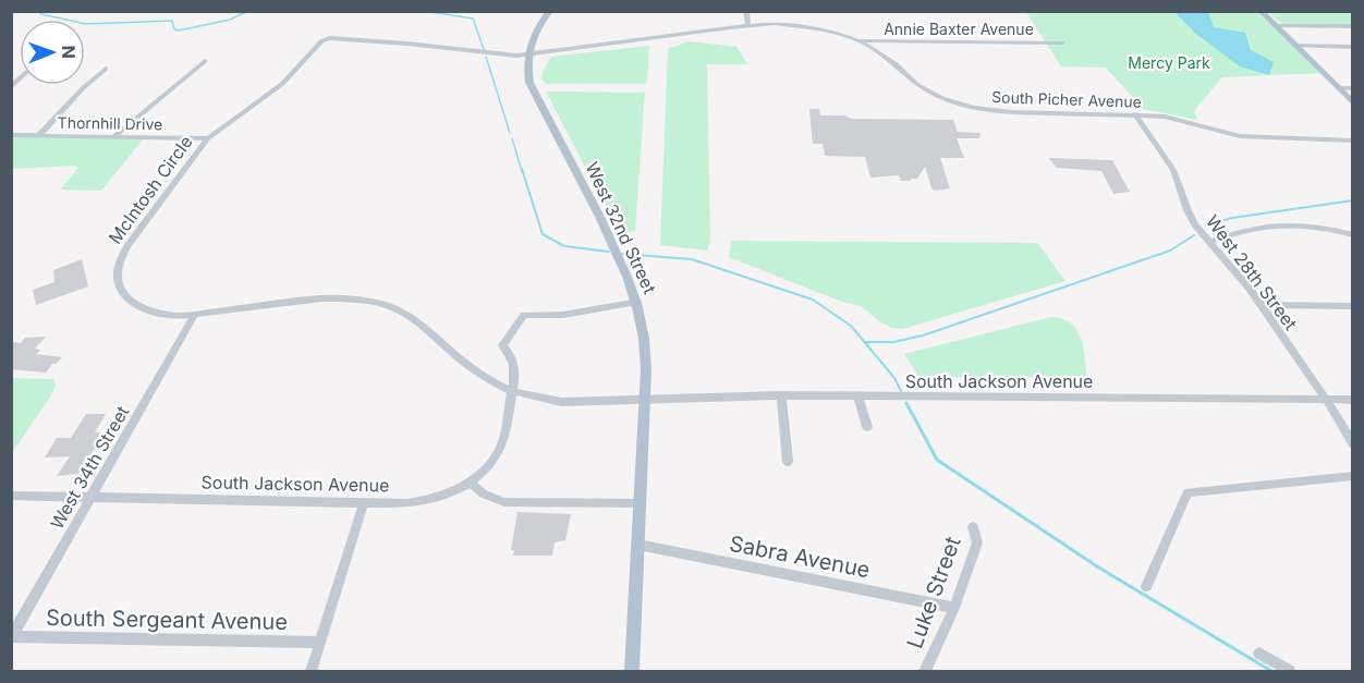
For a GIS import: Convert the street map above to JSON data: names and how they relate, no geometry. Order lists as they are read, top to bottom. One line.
{"streets":{"main road":["West 32nd Street"],"street":["Annie Baxter Avenue","South Picher Avenue","Thornhill Drive","McIntosh Circle","West 28th Street","South Jackson Avenue","West 34th Street","Sabra Avenue","Luke Street","South Sergeant Avenue"]},"crossings":[["Annie Baxter Avenue","South Picher Avenue"],["South Picher Avenue","McIntosh Circle"],["South Picher Avenue","West 32nd Street"],["South Picher Avenue","West 28th Street"],["Thornhill Drive","McIntosh Circle"],["McIntosh Circle","West 32nd Street"],["McIntosh Circle","South Jackson Avenue"],["McIntosh Circle","West 34th Street"],["West 32nd Street","South Jackson Avenue"],["West 32nd Street","Sabra Avenue"],["West 28th Street","South Jackson Avenue"],["South Jackson Avenue","West 34th Street"],["West 34th Street","South Sergeant Avenue"],["Sabra Avenue","Luke Street"]],"parks":["Mercy Park"],"north":"right"}
